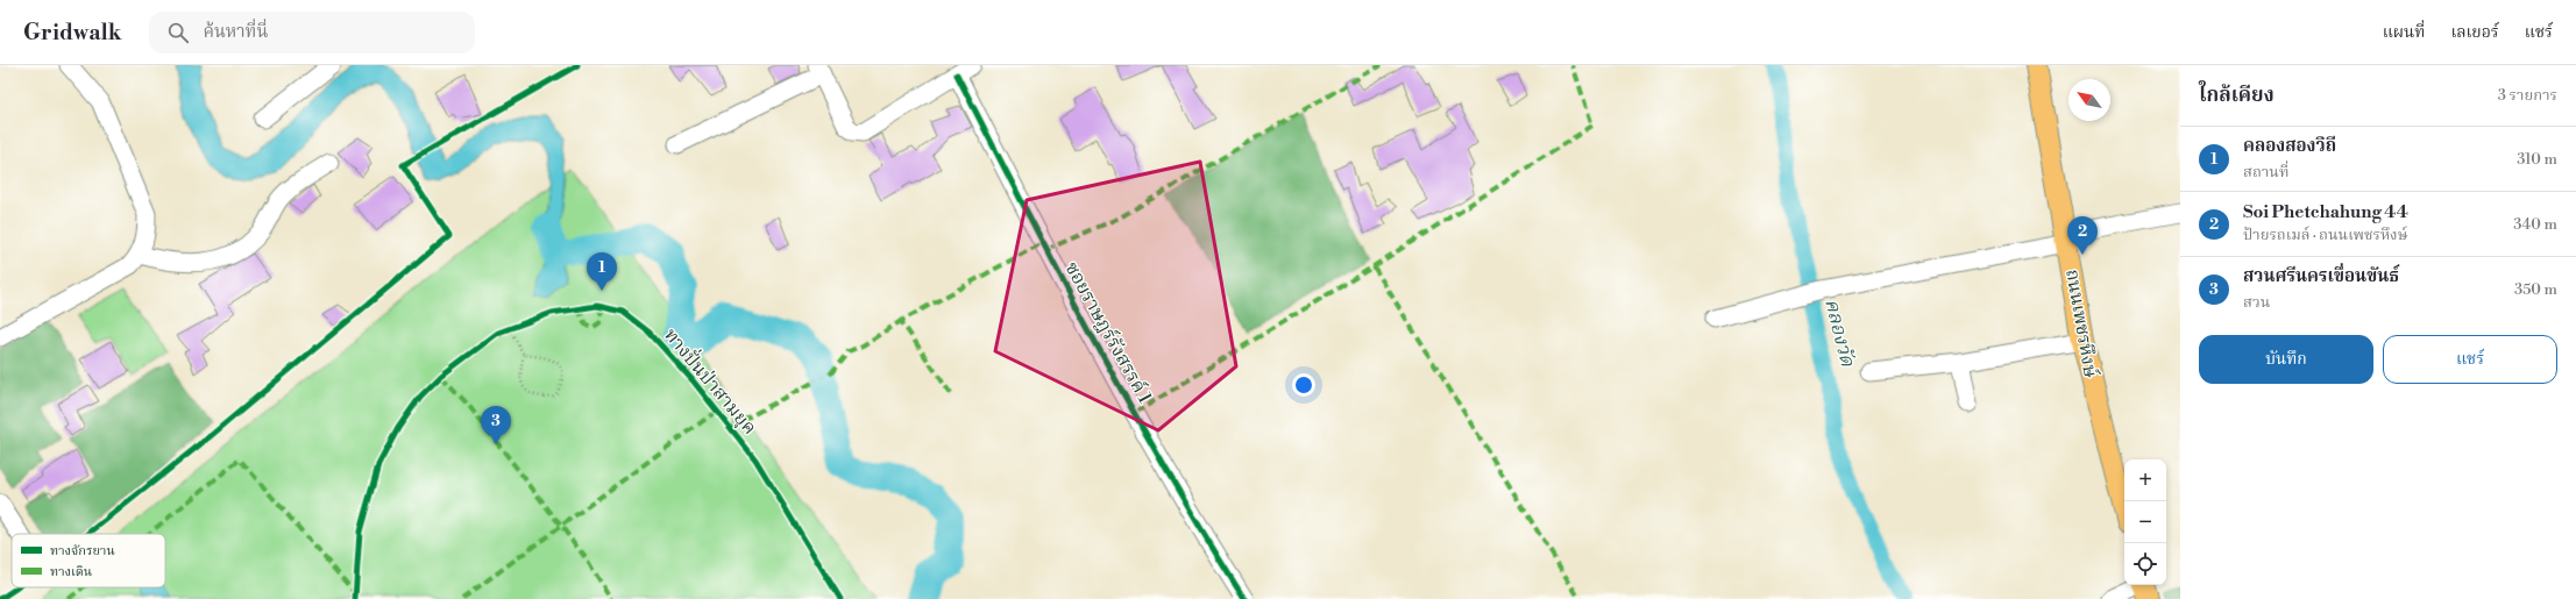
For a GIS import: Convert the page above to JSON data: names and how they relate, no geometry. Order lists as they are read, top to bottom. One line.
{"streets":{"main road":["ถนนเพชรหึงษ์"],"street":["ซอยราษฎร์รังสรรค์ 1"],"cycle path":["ทางปั่นป่าสามยุค"]},"water":["คลองวัด"],"legend":["ทางจักรยาน","ทางเดิน"],"north":"top left","page":{"header":"Gridwalk","search":"ค้นหาที่นี่","nav":["แผนที่","เลเยอร์","แชร์"],"heading":["ใกล้เคียง","3 รายการ"],"list":[{"mark":"1","name":"คลองสองวิถี","note":"สถานที่","value":"310 m"},{"mark":"2","name":"Soi Phetchahung 44","note":"ป้ายรถเมล์ · ถนนเพชรหึงษ์","value":"340 m"},{"mark":"3","name":"สวนศรีนครเขื่อนขันธ์","note":"สวน","value":"350 m"}],"pins":["2","1","3"],"buttons":["บันทึก","แชร์"],"map_buttons":["+","−"]}}
